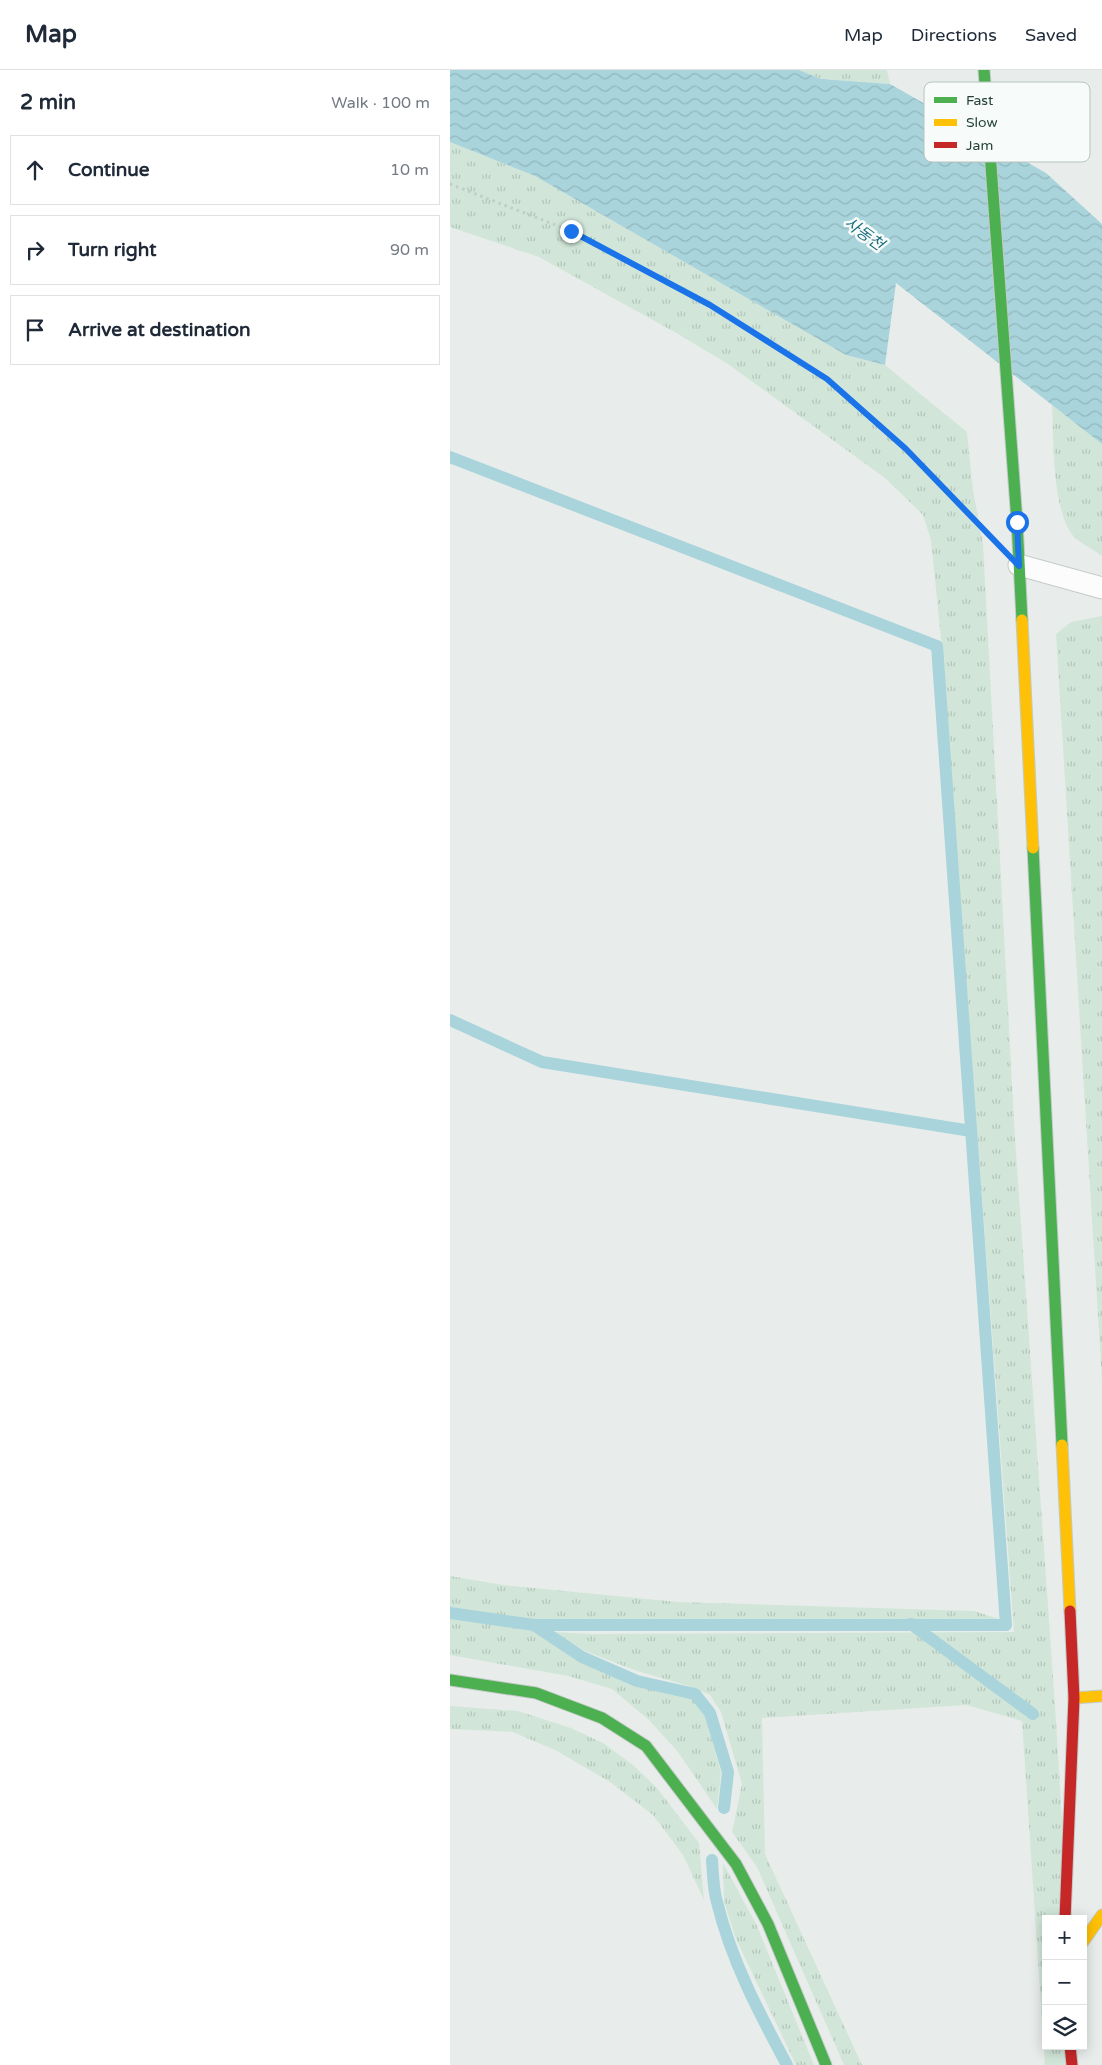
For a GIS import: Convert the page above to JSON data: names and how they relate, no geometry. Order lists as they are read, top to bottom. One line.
{"water":["사동천"],"legend":["Fast","Slow","Jam"],"page":{"header":"Map","nav":["Map","Directions","Saved"],"heading":["2 min","Walk · 100 m"],"list":[["Continue","10 m"],["Turn right","90 m"],"Arrive at destination"],"map_buttons":["+","−"]}}
